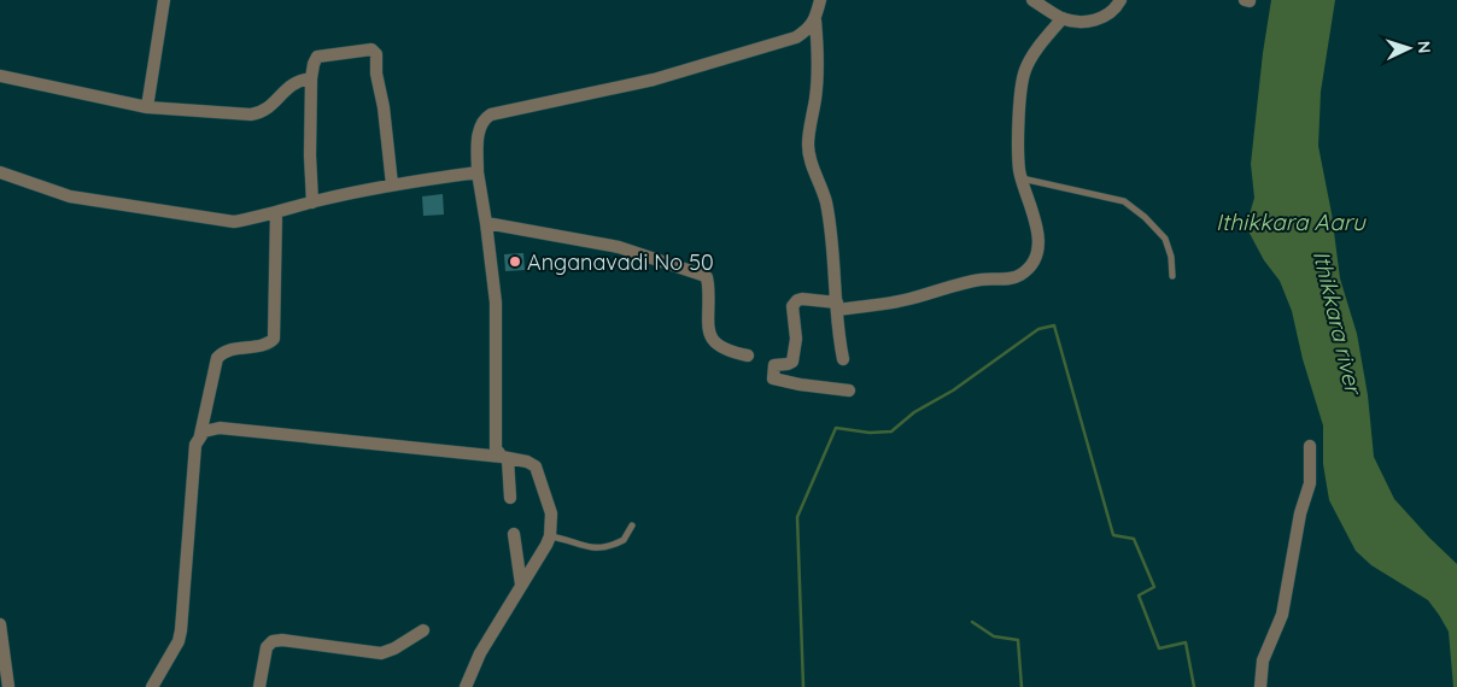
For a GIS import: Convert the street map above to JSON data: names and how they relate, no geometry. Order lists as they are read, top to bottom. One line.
{"water":["Ithikkara Aaru","Ithikkara river"],"places":["Anganavadi No 50"],"north":"right"}
